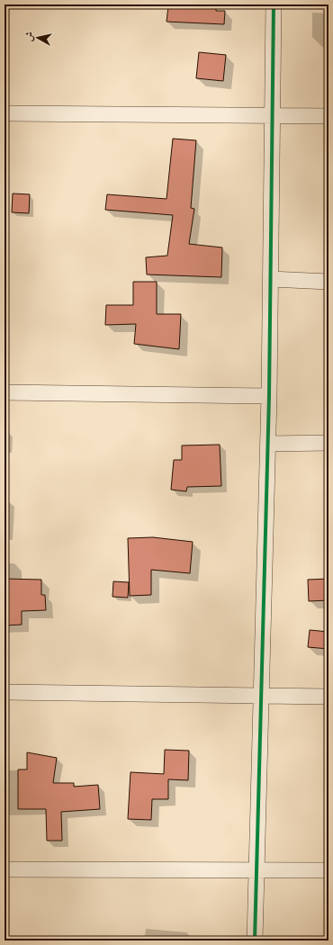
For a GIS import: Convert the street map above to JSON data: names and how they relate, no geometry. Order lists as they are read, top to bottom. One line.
{"north":"left"}
